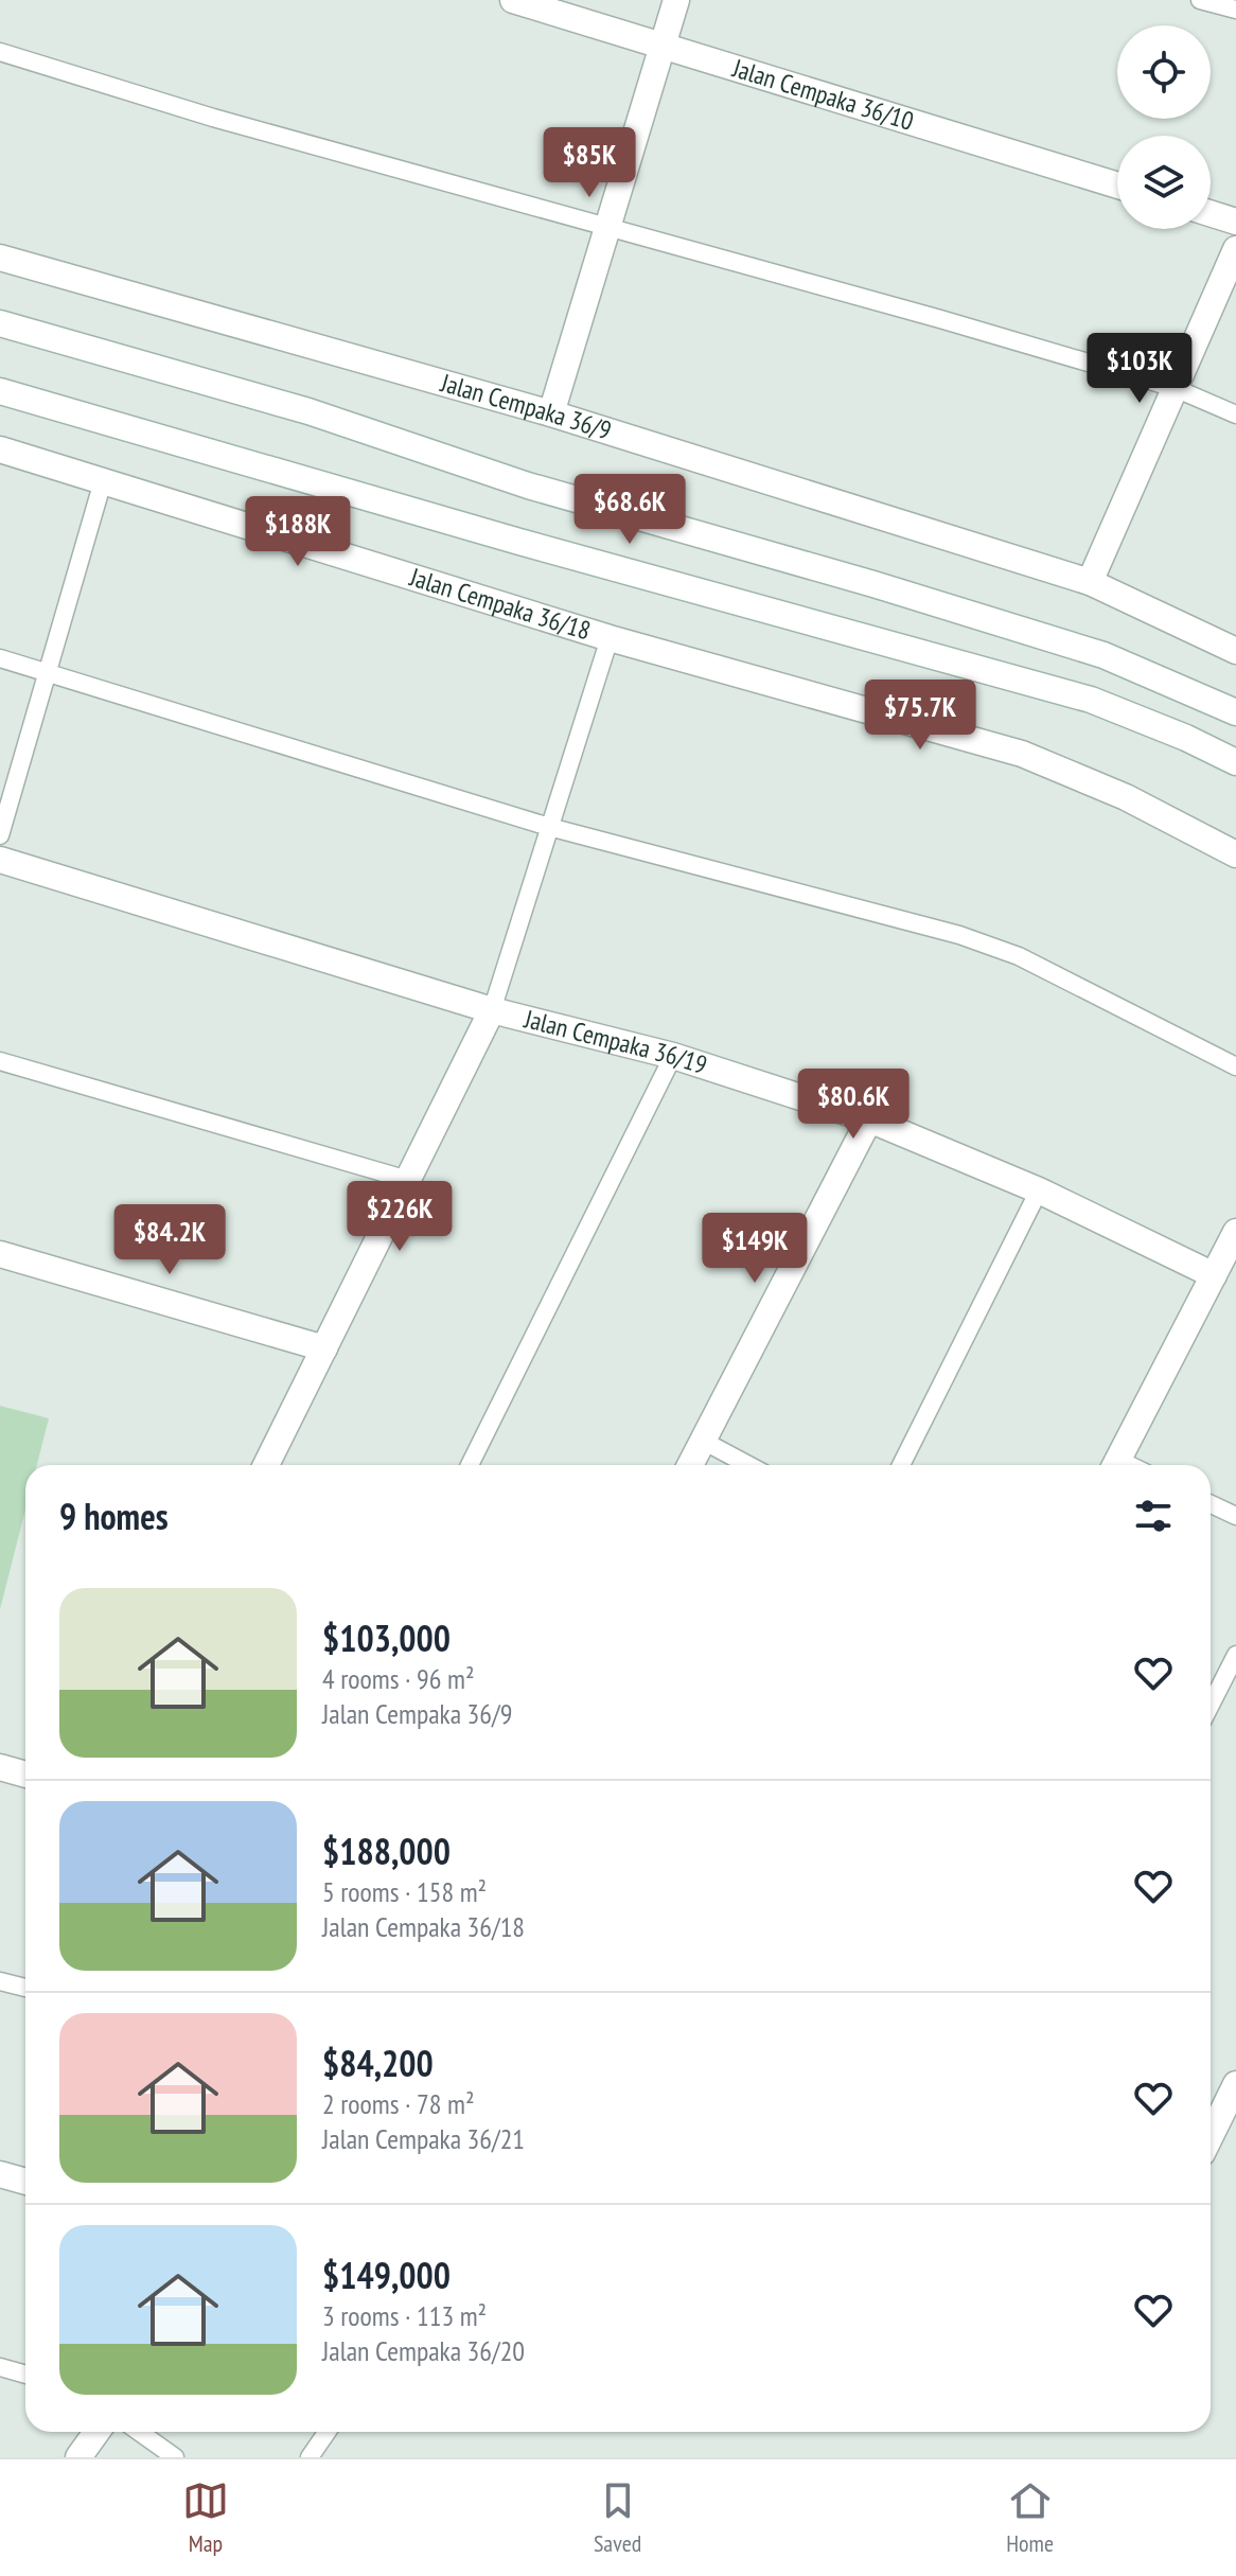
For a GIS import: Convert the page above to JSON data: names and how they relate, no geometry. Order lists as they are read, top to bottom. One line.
{"streets":{"street":["Jalan Cempaka 36/10","Jalan Cempaka 36/9","Jalan Cempaka 36/18","Jalan Cempaka 36/19"]},"page":{"price":["$85K","$103K","$68.6K","$188K","$75.7K","$80.6K","$226K","$84.2K","$149K"],"heading":"9 homes","list":[{"name":"$103,000","note":"4 rooms · 96 m² · Jalan Cempaka 36/9"},{"name":"$188,000","note":"5 rooms · 158 m² · Jalan Cempaka 36/18"},{"name":"$84,200","note":"2 rooms · 78 m² · Jalan Cempaka 36/21"},{"name":"$149,000","note":"3 rooms · 113 m² · Jalan Cempaka 36/20"}],"tabs":["Map","Saved","Home"]}}
